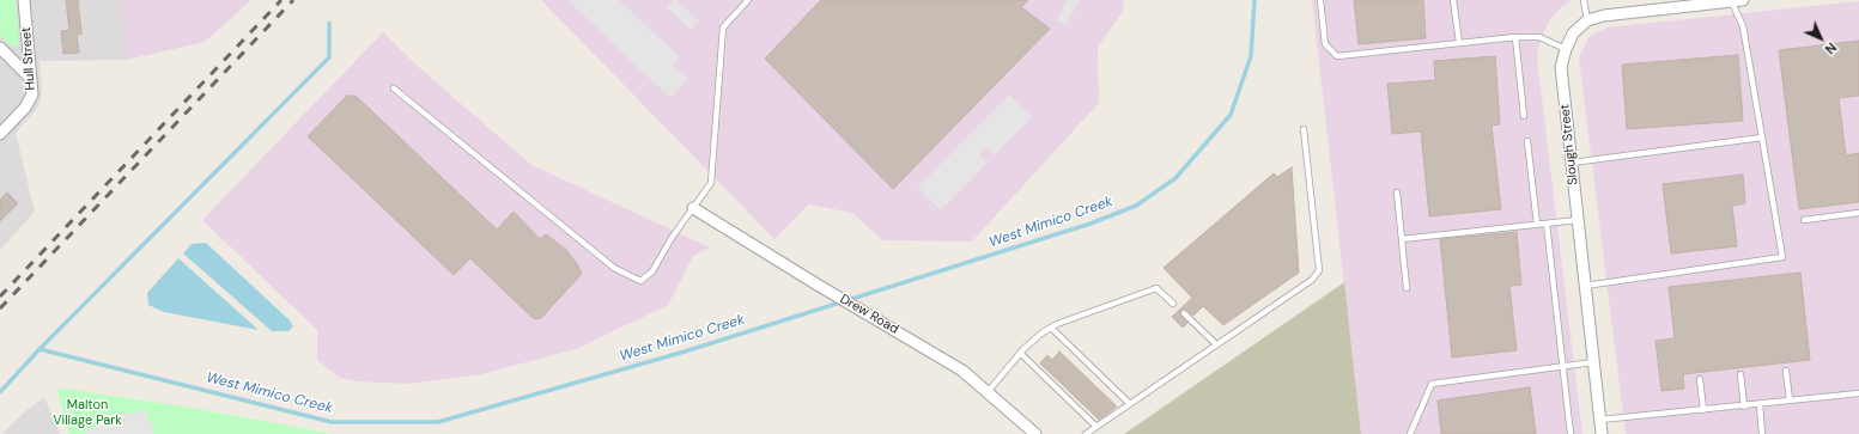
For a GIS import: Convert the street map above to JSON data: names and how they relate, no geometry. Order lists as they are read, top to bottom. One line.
{"streets":{"street":["Hull Street","Slough Street","Drew Road"]},"water":["West Mimico Creek"],"parks":["Malton Village Park"],"north":"bottom right"}
